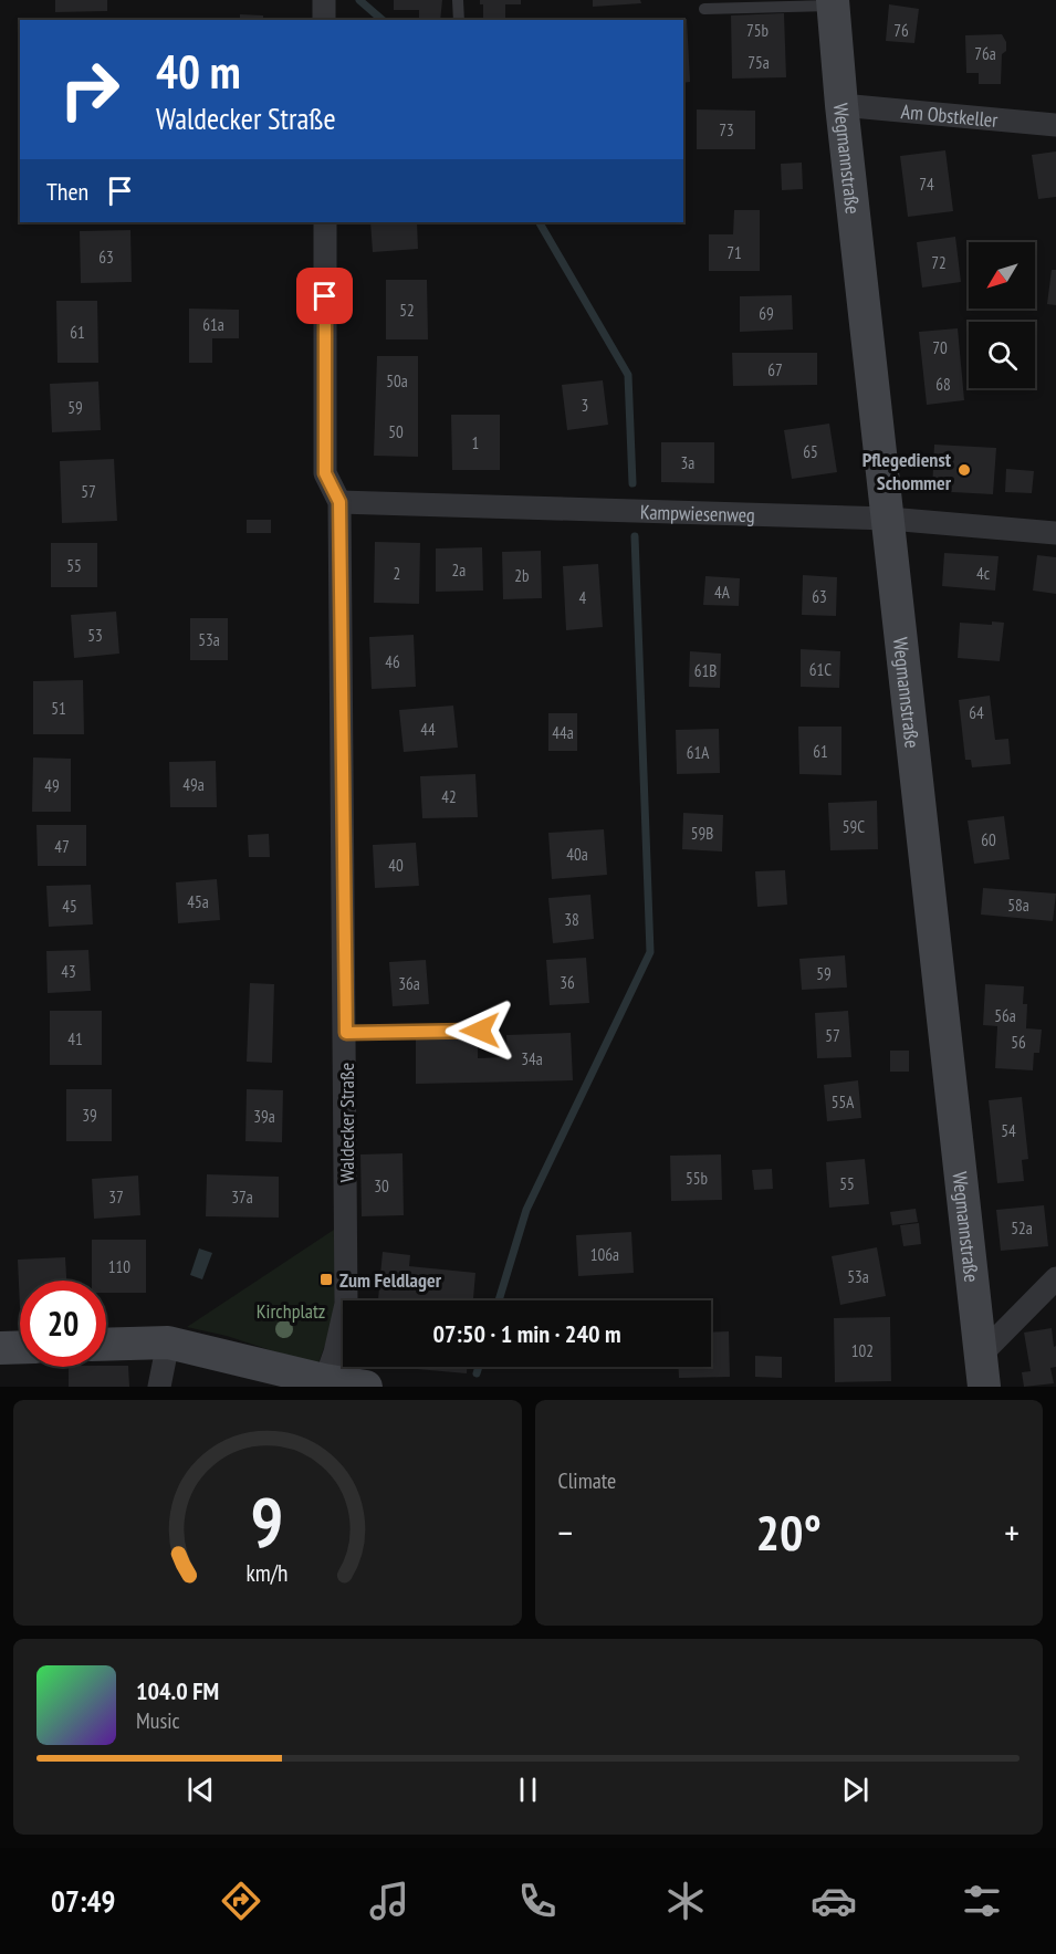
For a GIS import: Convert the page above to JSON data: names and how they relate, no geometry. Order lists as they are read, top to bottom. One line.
{"streets":{"street":["Am Obstkeller","Wegmannstraße","Kampwiesenweg","Waldecker Straße"]},"crossings":[["Am Obstkeller","Wegmannstraße"],["Wegmannstraße","Kampwiesenweg"],["Kampwiesenweg","Waldecker Straße"]],"parks":["Kirchplatz"],"places":{"other":["Pflegedienst Schommer"],"transit":["Zum Feldlager"]},"house_numbers":["75b","76","76a","75a","73","74","71","63","72","52","69","61a","61","70","67","50a","68","3","59","50","1","65","3a","57","55","2a","2","4c","2b","4A","63","4","53","53a","46","61C","61B","51","64","44","44a","61","61A","49a","49","42","59C","59B","60","47","40a","40","45a","58a","45","38","43","59","36","36a","56a","57","41","56","34a","55A","39","39a","54","55b","55","30","37","37a","52a","106a","110","53a","102"],"north":"bottom left","page":{"turn":["40 m","Waldecker Straße"],"then":"Then","limit":"20","trip":"07:50 · 1 min · 240 m","tile":"Climate","heat":["−","20°","+"],"song":["104.0 FM","Music"],"tabs":"07:49","gauge":["9","km/h"]}}
